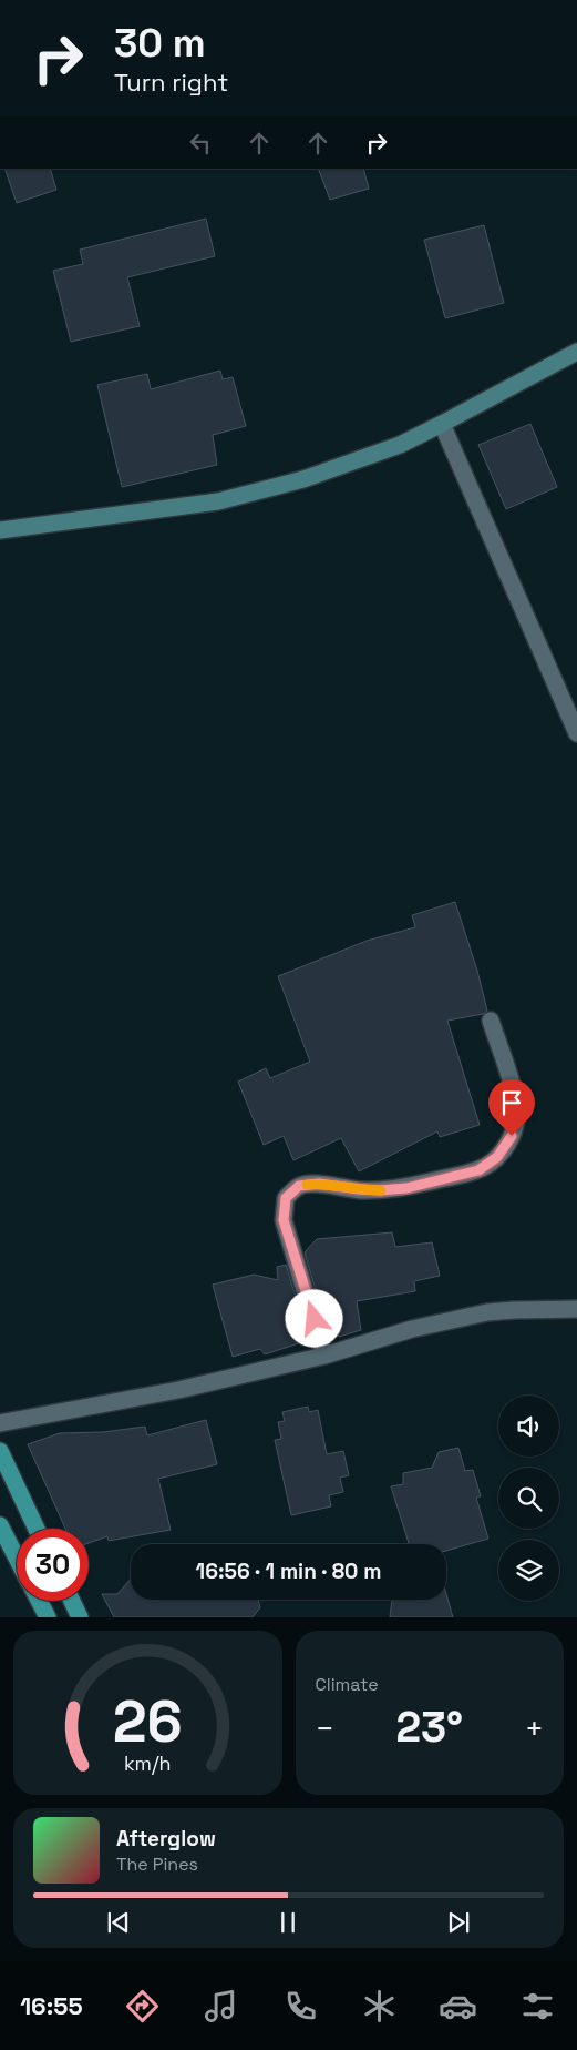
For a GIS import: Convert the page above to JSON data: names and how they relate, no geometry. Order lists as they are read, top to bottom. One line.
{"page":{"turn":["30 m","Turn right"],"limit":"30","trip":"16:56 · 1 min · 80 m","tile":"Climate","heat":["−","23°","+"],"song":["Afterglow","The Pines"],"tabs":"16:55","gauge":["26","km/h"]}}
